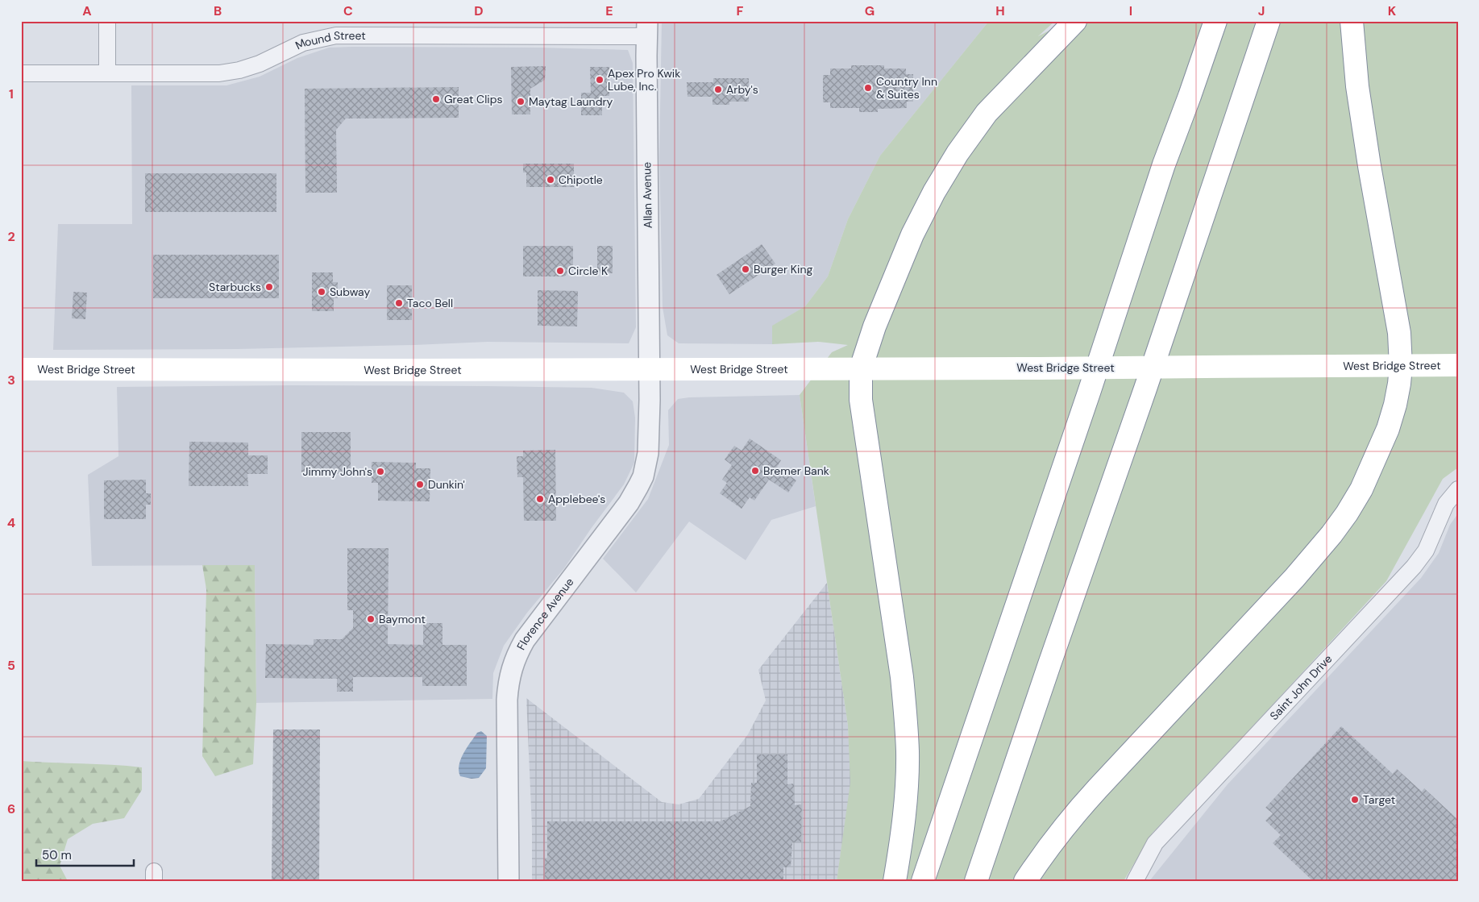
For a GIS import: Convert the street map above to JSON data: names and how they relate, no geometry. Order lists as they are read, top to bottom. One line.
{"streets":{"main road":["West Bridge Street"],"street":["Mound Street","Allan Avenue","Florence Avenue","Saint John Drive"]},"crossings":[["Mound Street","Allan Avenue"],["Allan Avenue","West Bridge Street"],["Allan Avenue","Florence Avenue"],["West Bridge Street","Florence Avenue"]],"places":["Apex Pro Kwik Lube, Inc.","Country Inn & Suites","Arby's","Great Clips","Maytag Laundry","Chipotle","Burger King","Circle K","Starbucks","Subway","Taco Bell","Bremer Bank","Jimmy John's","Dunkin'","Applebee's","Baymont","Target"],"scale_bar":"50 m","grid":{"columns":["A","B","C","D","E","F","G","H","I","J","K"],"rows":["1","2","3","4","5","6"]}}
